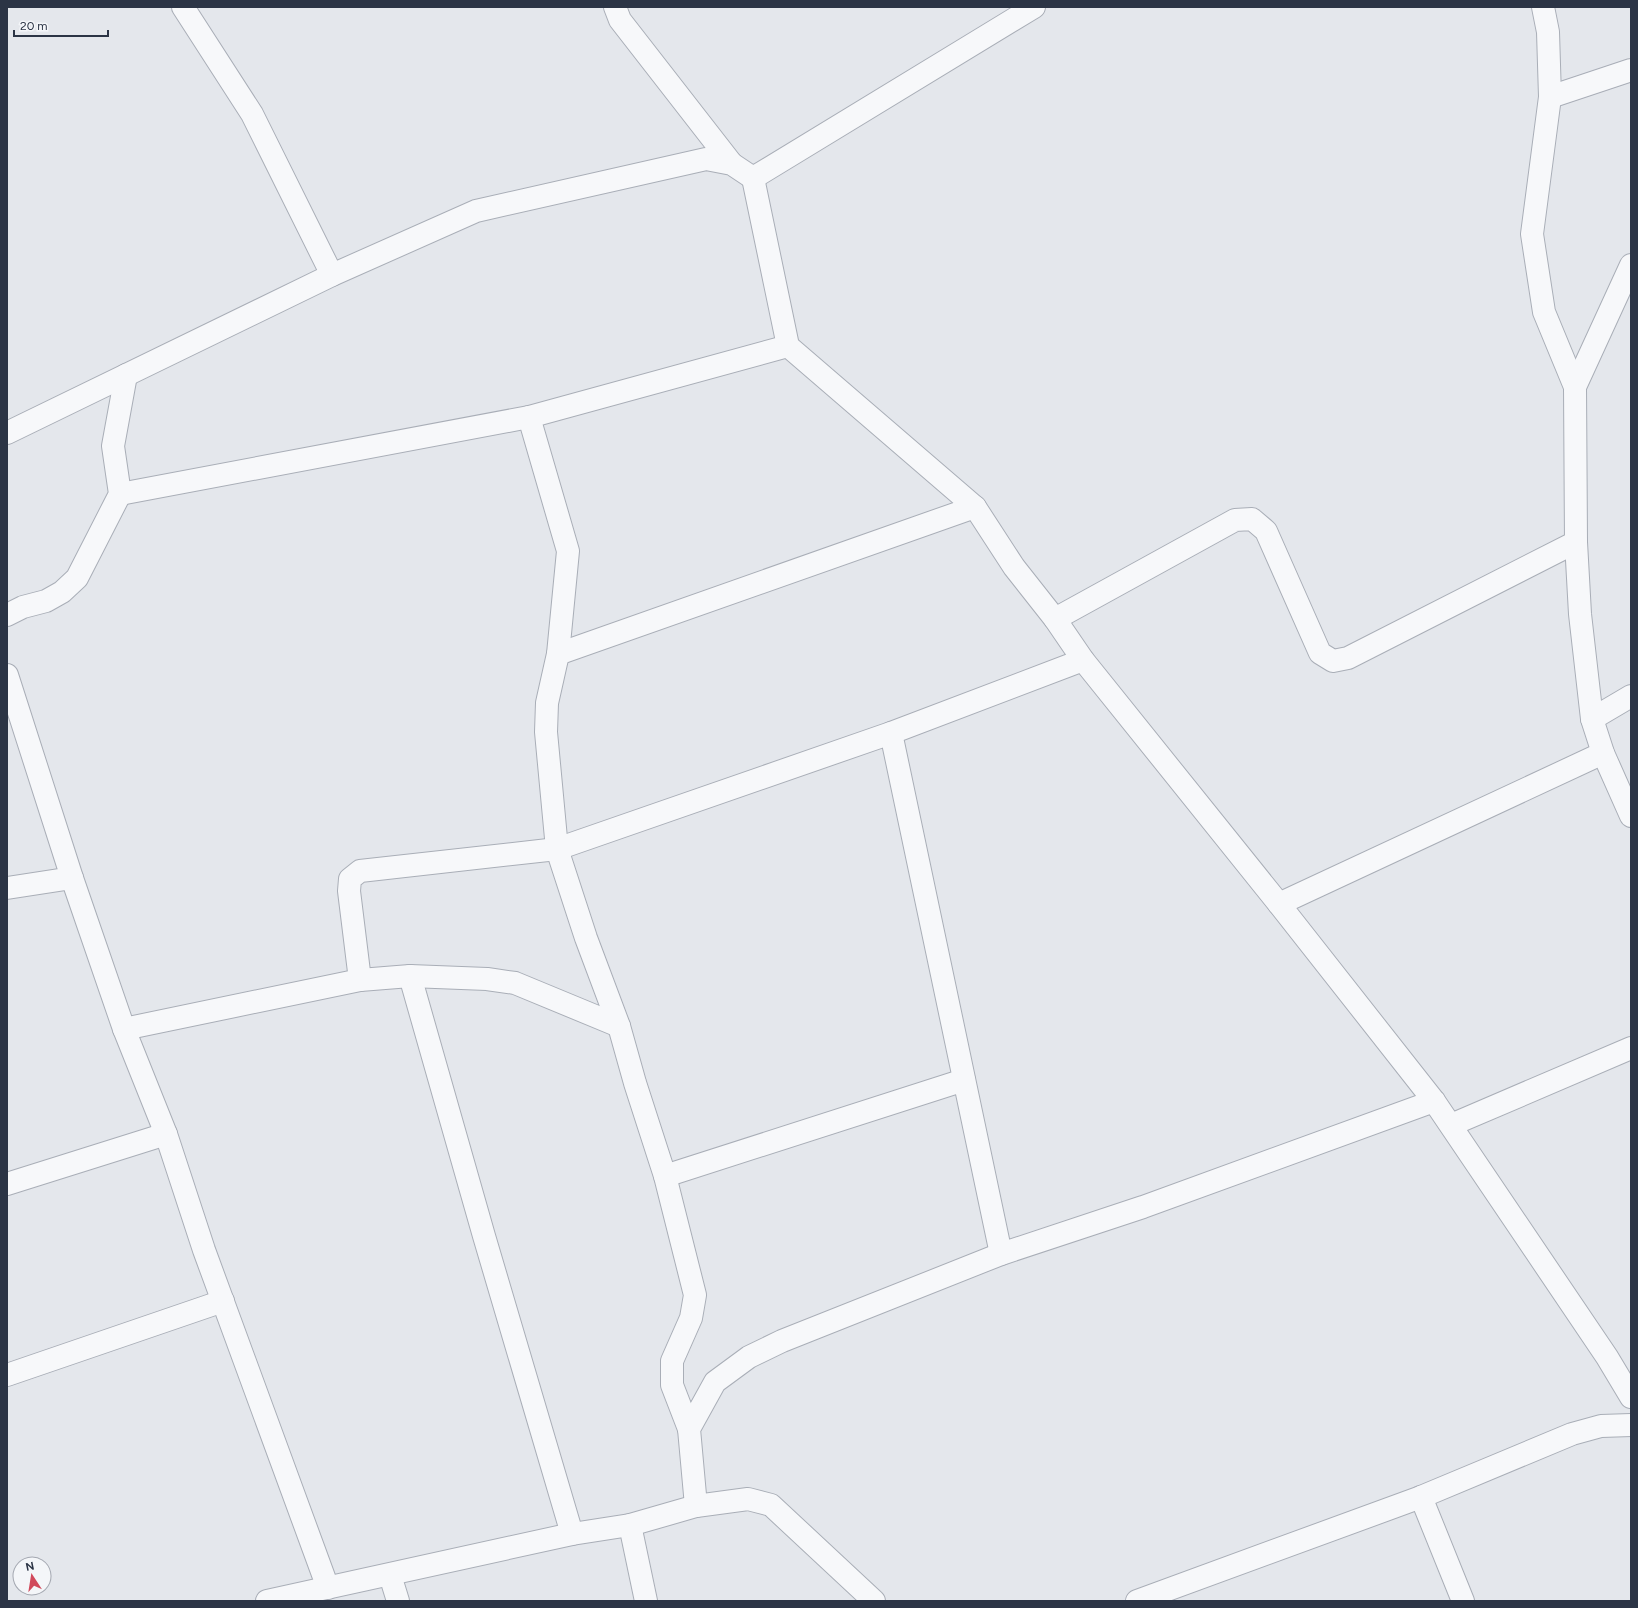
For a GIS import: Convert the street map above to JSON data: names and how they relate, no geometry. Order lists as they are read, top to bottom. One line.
{"scale_bar":"20 m","north":"top"}
